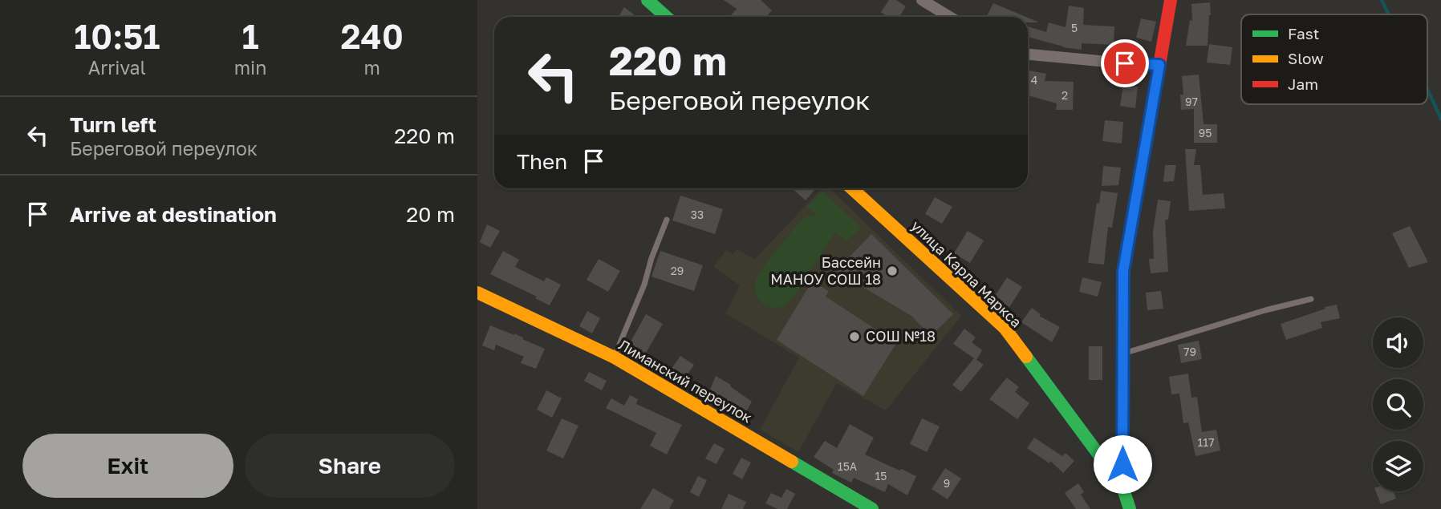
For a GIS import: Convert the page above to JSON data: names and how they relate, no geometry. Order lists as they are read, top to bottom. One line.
{"streets":{"street":["улица Карла Маркса","Лиманский переулок"]},"places":["Бассейн МАНОУ СОШ 18","СОШ №18"],"house_numbers":["5","4","2","97","95","33","29","79","117","15А","15","9"],"legend":["Fast","Slow","Jam"],"page":{"eta":["10:51","Arrival","1","min","240","m"],"turn":["220 m","Береговой переулок"],"list":[{"name":"Turn left","note":"Береговой переулок","value":"220 m"},{"name":"Arrive at destination","value":"20 m"}],"then":"Then","buttons":["Exit","Share"]}}
